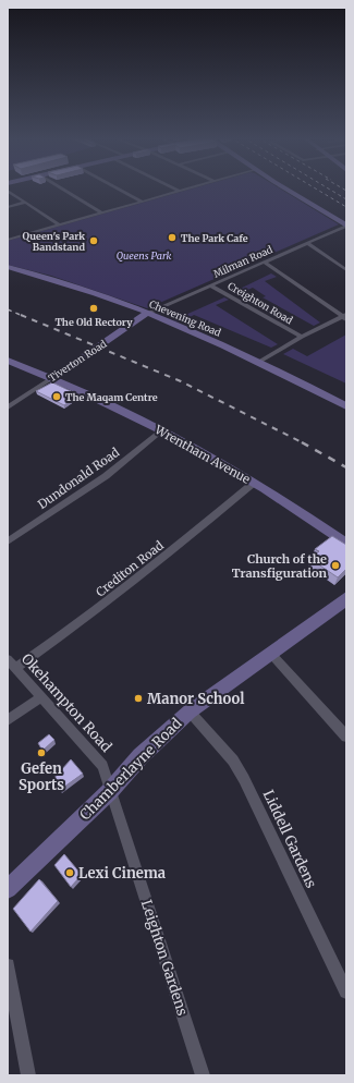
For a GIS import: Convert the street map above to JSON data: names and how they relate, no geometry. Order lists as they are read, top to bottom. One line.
{"streets":{"street":["Milman Road","Creighton Road","Chevening Road","Tiverton Road","Wrentham Avenue","Dundonald Road","Crediton Road","Okehampton Road","Chamberlayne Road","Liddell Gardens","Leighton Gardens"]},"crossings":[["Milman Road","Creighton Road"],["Milman Road","Chevening Road"],["Milman Road","Tiverton Road"],["Chevening Road","Tiverton Road"],["Tiverton Road","Wrentham Avenue"],["Wrentham Avenue","Dundonald Road"],["Wrentham Avenue","Crediton Road"],["Crediton Road","Okehampton Road"],["Okehampton Road","Chamberlayne Road"],["Okehampton Road","Leighton Gardens"],["Chamberlayne Road","Liddell Gardens"],["Chamberlayne Road","Leighton Gardens"]],"parks":["Queens Park"],"places":["The Park Cafe","Queen's Park Bandstand","The Old Rectory","The Maqam Centre","Church of the Transfiguration","Manor School","Gefen Sports","Lexi Cinema"]}
